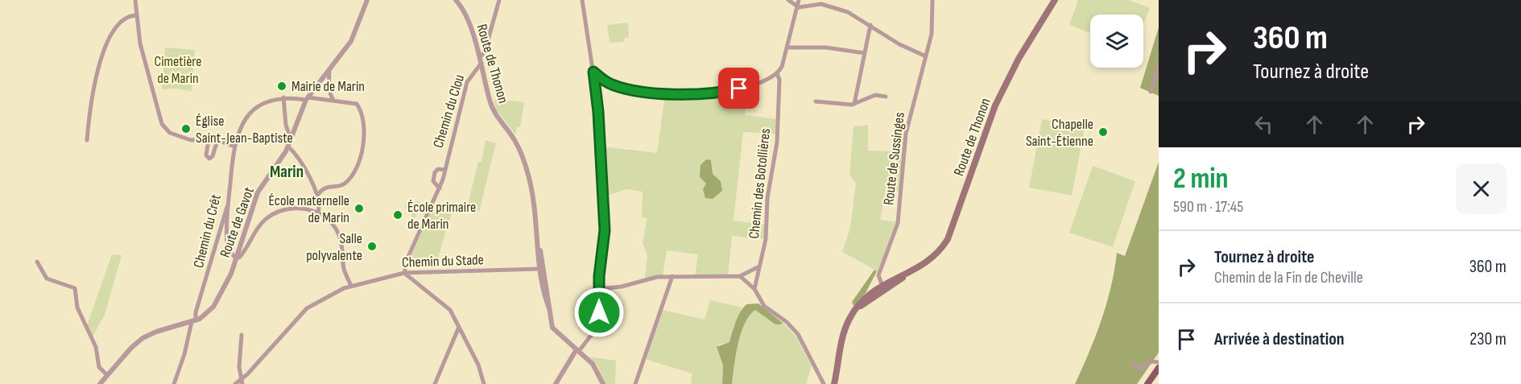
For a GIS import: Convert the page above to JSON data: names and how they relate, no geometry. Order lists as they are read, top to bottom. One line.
{"streets":{"main road":["Route de Thonon"],"street":["Chemin du Clou","Route de Sussinges","Chemin des Botollières","Route de Gavot","Chemin du Crêt","Chemin du Stade"]},"crossings":[["Route de Thonon","Chemin du Clou"],["Route de Thonon","Route de Sussinges"],["Route de Thonon","Chemin du Stade"],["Chemin du Clou","Chemin du Stade"],["Route de Gavot","Chemin du Crêt"]],"districts":["Marin"],"parks":["Cimetière de Marin"],"places":["Mairie de Marin","Église Saint-Jean-Baptiste","Chapelle Saint-Étienne","École maternelle de Marin","École primaire de Marin","Salle polyvalente"],"page":{"turn":["360 m","Tournez à droite"],"heading":["2 min","590 m · 17:45"],"list":[{"name":"Tournez à droite","note":"Chemin de la Fin de Cheville","value":"360 m"},{"name":"Arrivée à destination","value":"230 m"}]}}
